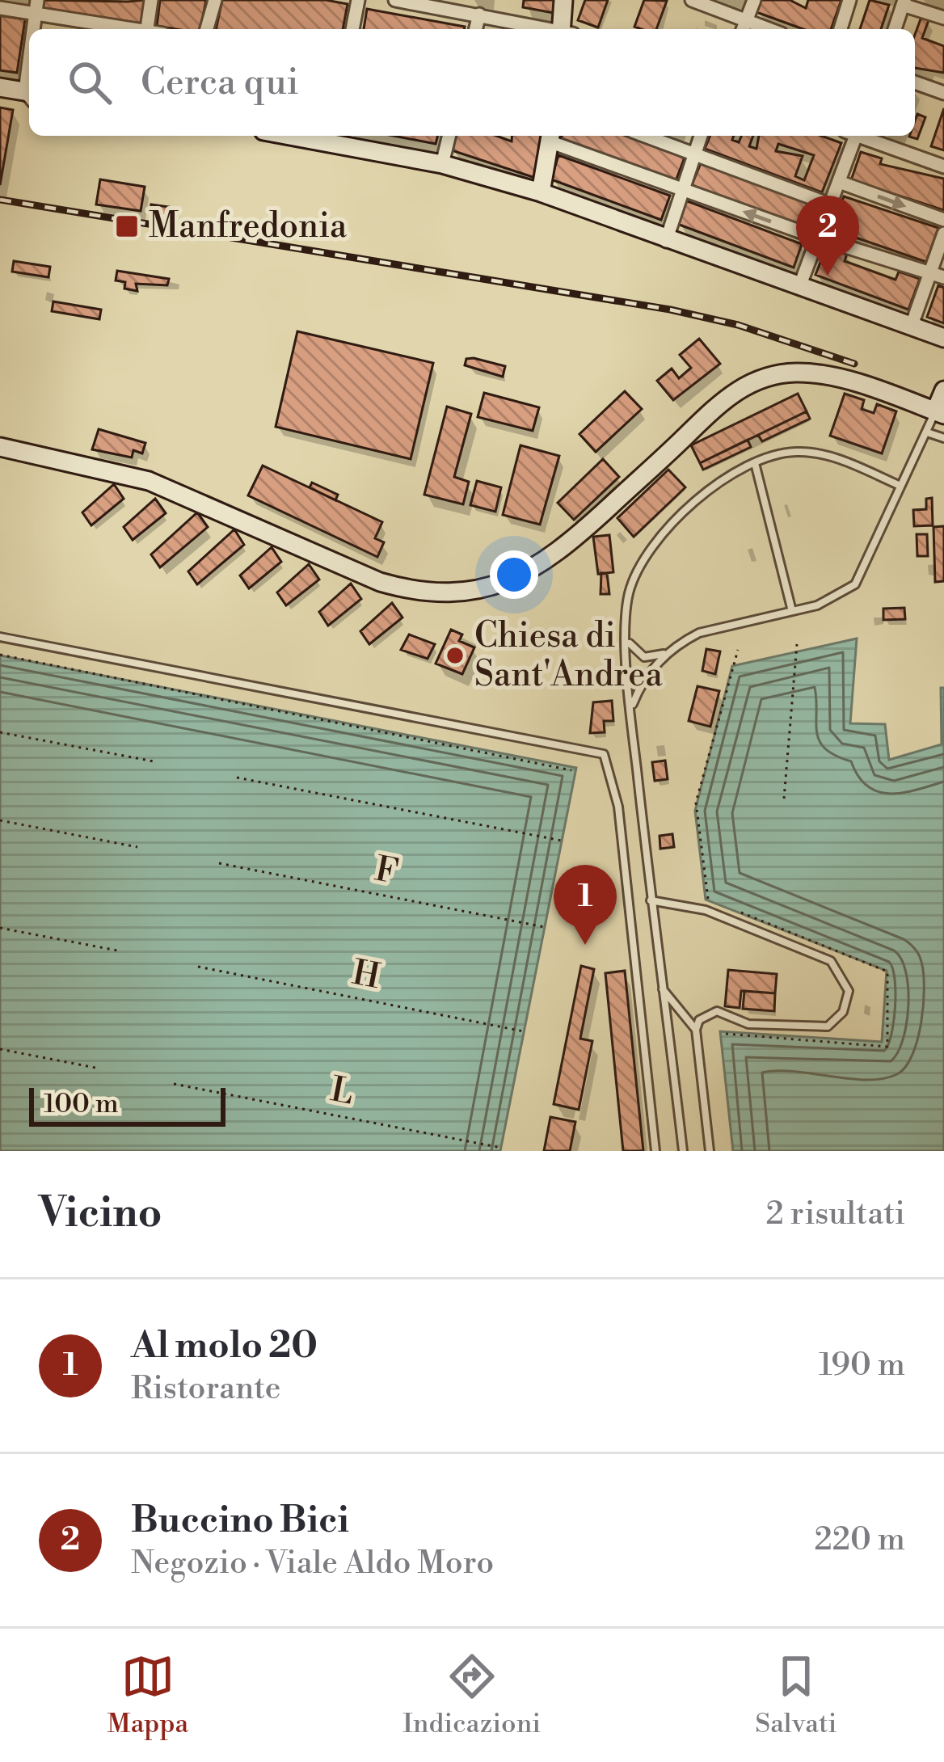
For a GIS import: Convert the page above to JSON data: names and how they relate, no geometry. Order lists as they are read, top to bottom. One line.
{"streets":{"path":["F","H","L"]},"places":{"transit":["Manfredonia"],"other":["Chiesa di Sant'Andrea"]},"scale_bar":"100 m","page":{"search":"Cerca qui","pins":["2","1"],"scale":"100 m","heading":["Vicino","2 risultati"],"list":[{"mark":"1","name":"Al molo 20","note":"Ristorante","value":"190 m"},{"mark":"2","name":"Buccino Bici","note":"Negozio · Viale Aldo Moro","value":"220 m"}],"nav":["Mappa","Indicazioni","Salvati"]}}
